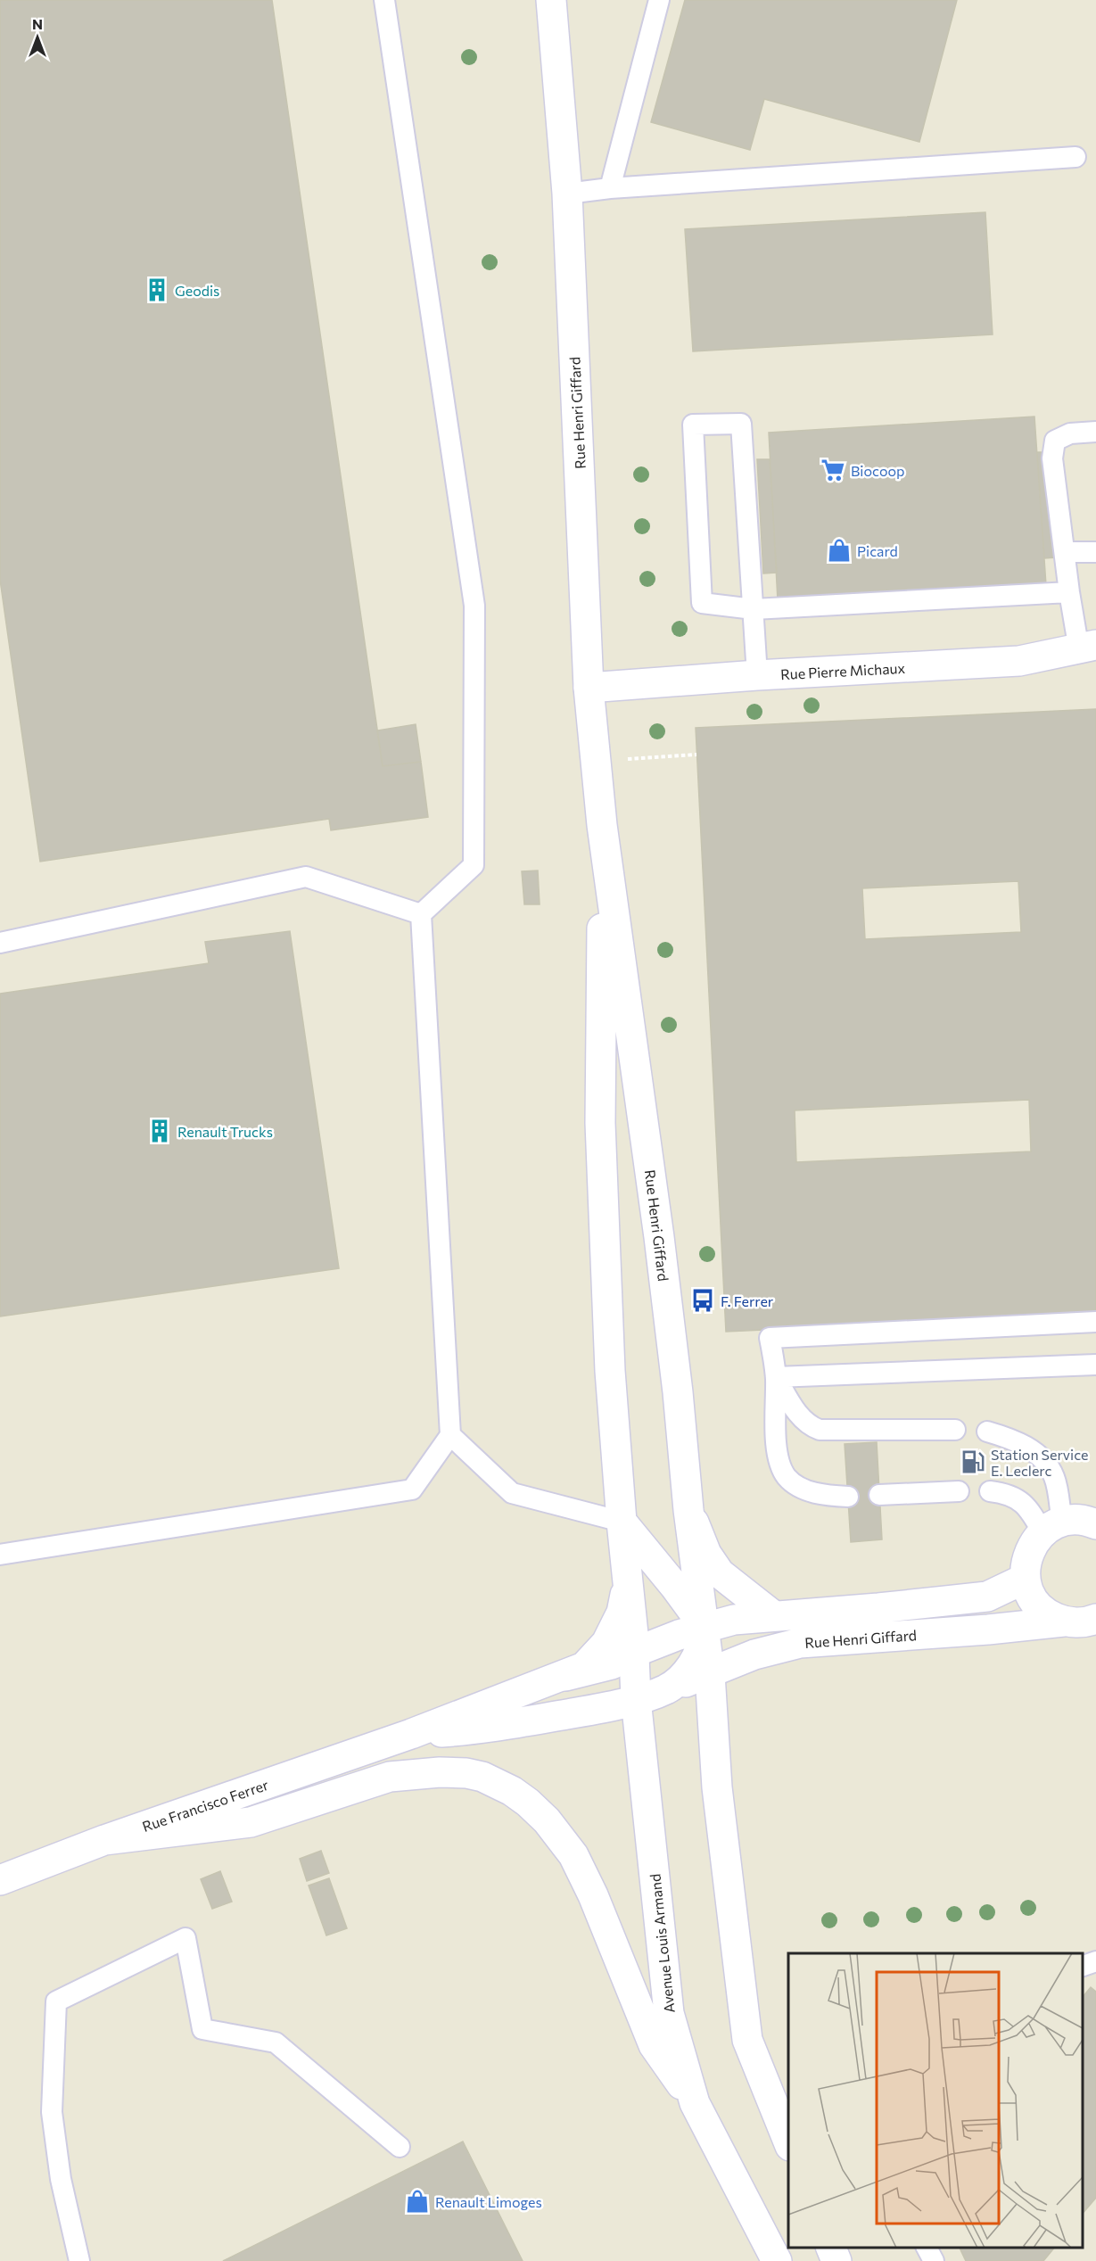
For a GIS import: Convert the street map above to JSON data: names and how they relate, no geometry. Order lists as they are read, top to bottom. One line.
{"streets":{"street":["Rue Henri Giffard","Rue Pierre Michaux","Rue Francisco Ferrer","Avenue Louis Armand"]},"crossings":[["Rue Henri Giffard","Rue Pierre Michaux"],["Rue Henri Giffard","Avenue Louis Armand"]],"places":{"building":["Geodis","Renault Trucks"],"supermarket":["Biocoop"],"shop":["Picard","Renault Limoges"],"bus stop":["F. Ferrer"],"fuel station":["Station Service E. Leclerc"]},"north":"top"}
